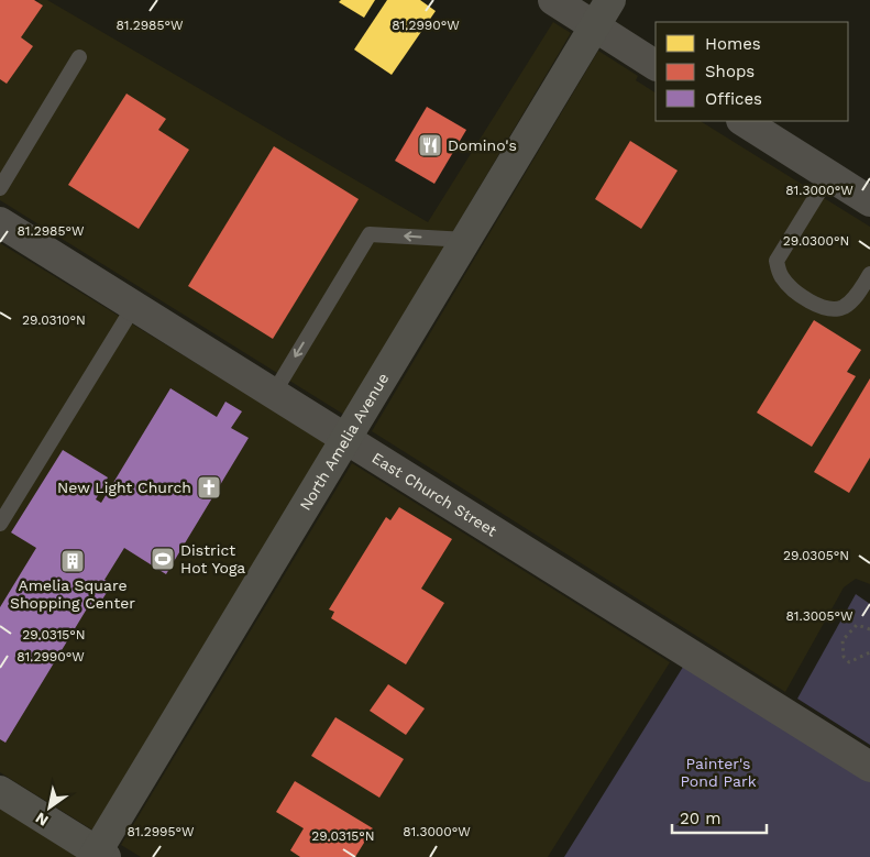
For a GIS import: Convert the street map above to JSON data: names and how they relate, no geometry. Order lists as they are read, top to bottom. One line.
{"streets":{"main road":["North Amelia Avenue"],"street":["East Church Street"]},"crossings":[["North Amelia Avenue","East Church Street"]],"parks":["Painter's Pond Park"],"places":{"restaurant":["Domino's"],"church":["New Light Church"],"sports":["District Hot Yoga"],"building":["Amelia Square Shopping Center"]},"legend":["Homes","Shops","Offices"],"scale_bar":"20 m","north":"bottom left","coordinates":["81.2985°W","81.2990°W","81.3000°W","29.0300°N","29.0310°N","29.0305°N","81.3005°W","29.0315°N","81.2995°W"]}
